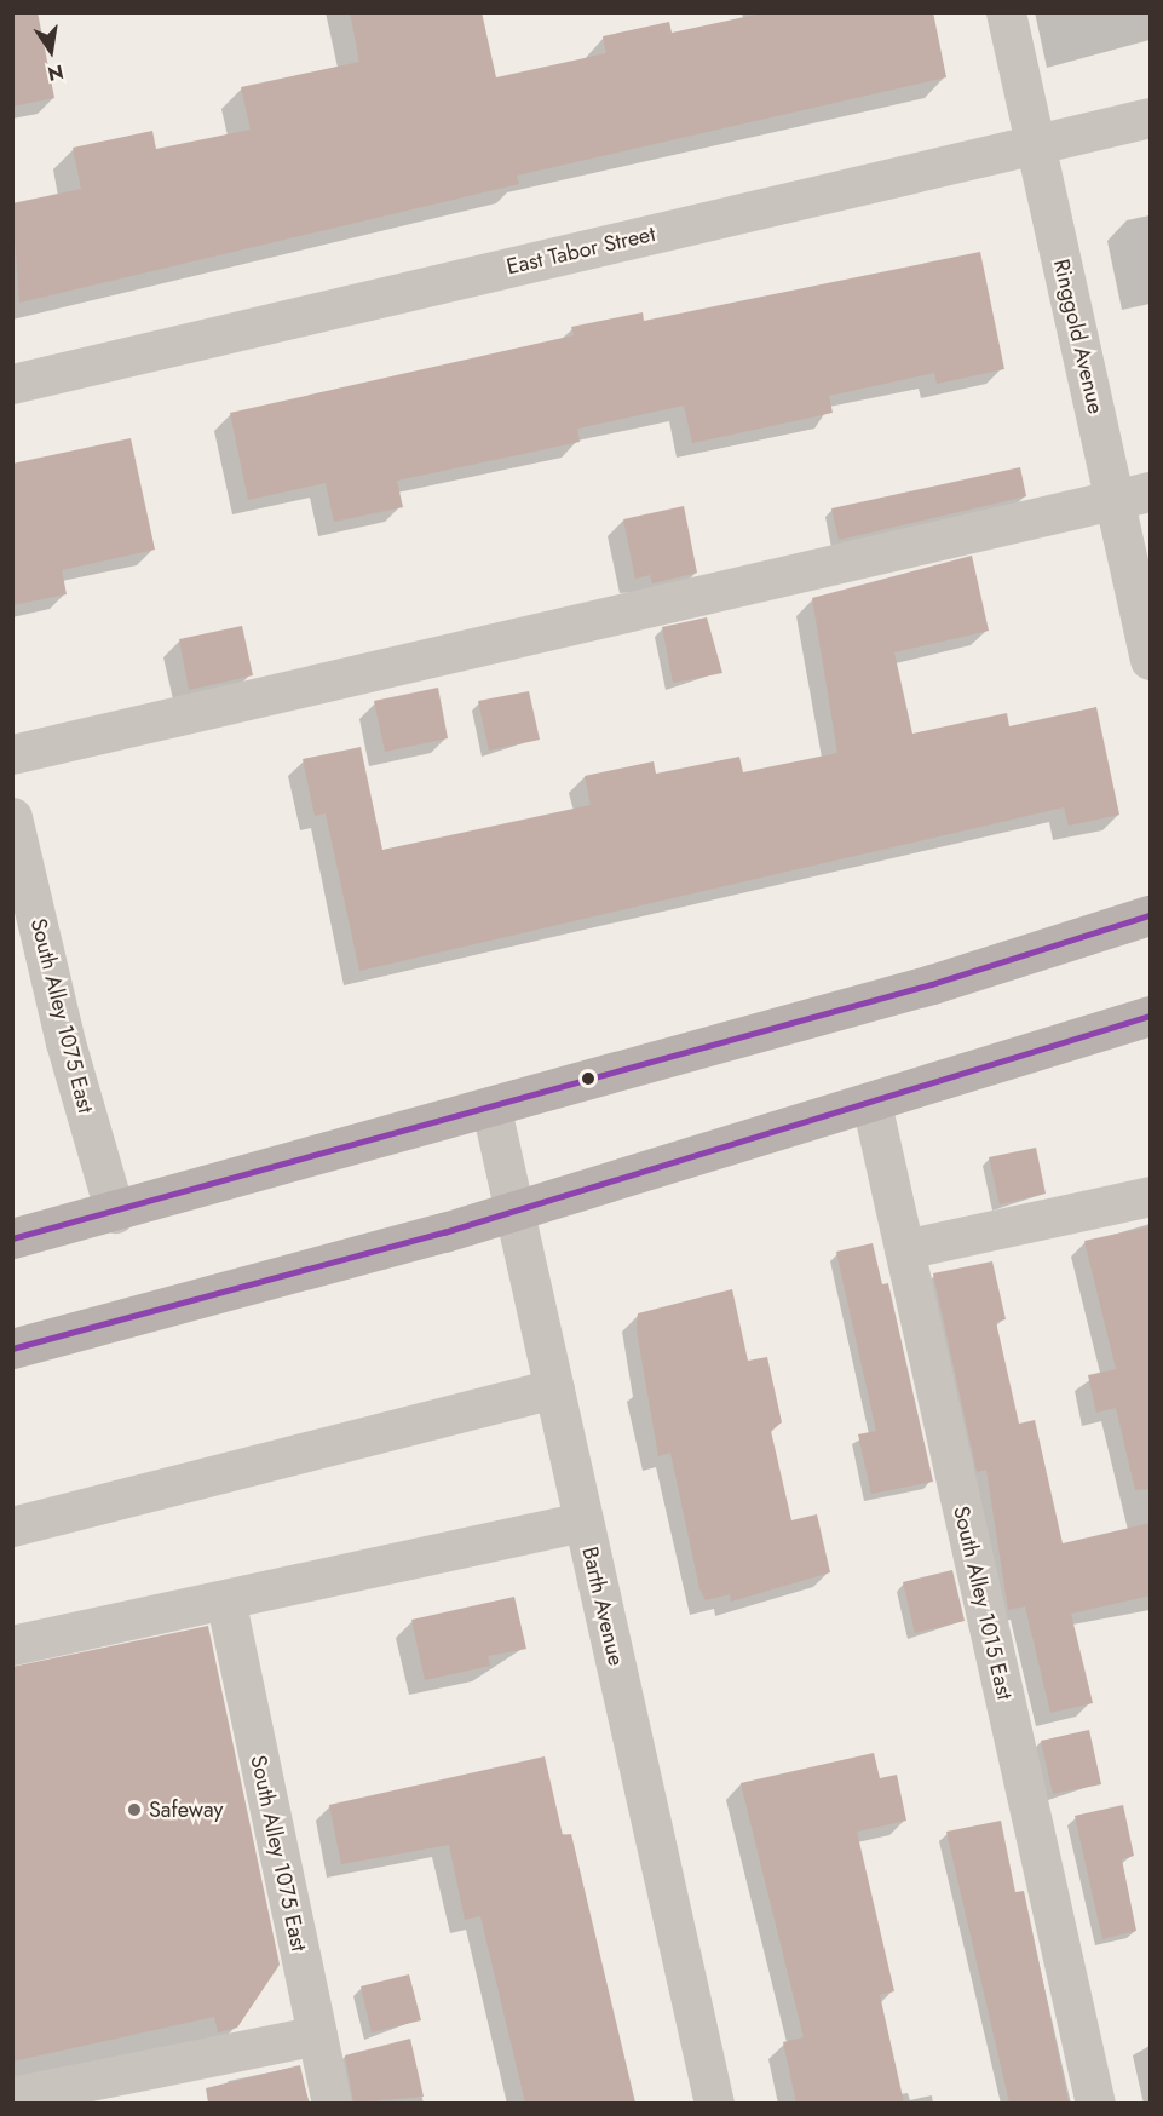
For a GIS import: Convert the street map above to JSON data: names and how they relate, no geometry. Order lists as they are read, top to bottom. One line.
{"streets":{"street":["East Tabor Street","Ringgold Avenue","South Alley 1075 East","South Alley 1015 East","Barth Avenue"]},"crossings":[["East Tabor Street","Ringgold Avenue"]],"places":["Safeway"],"north":"bottom"}
